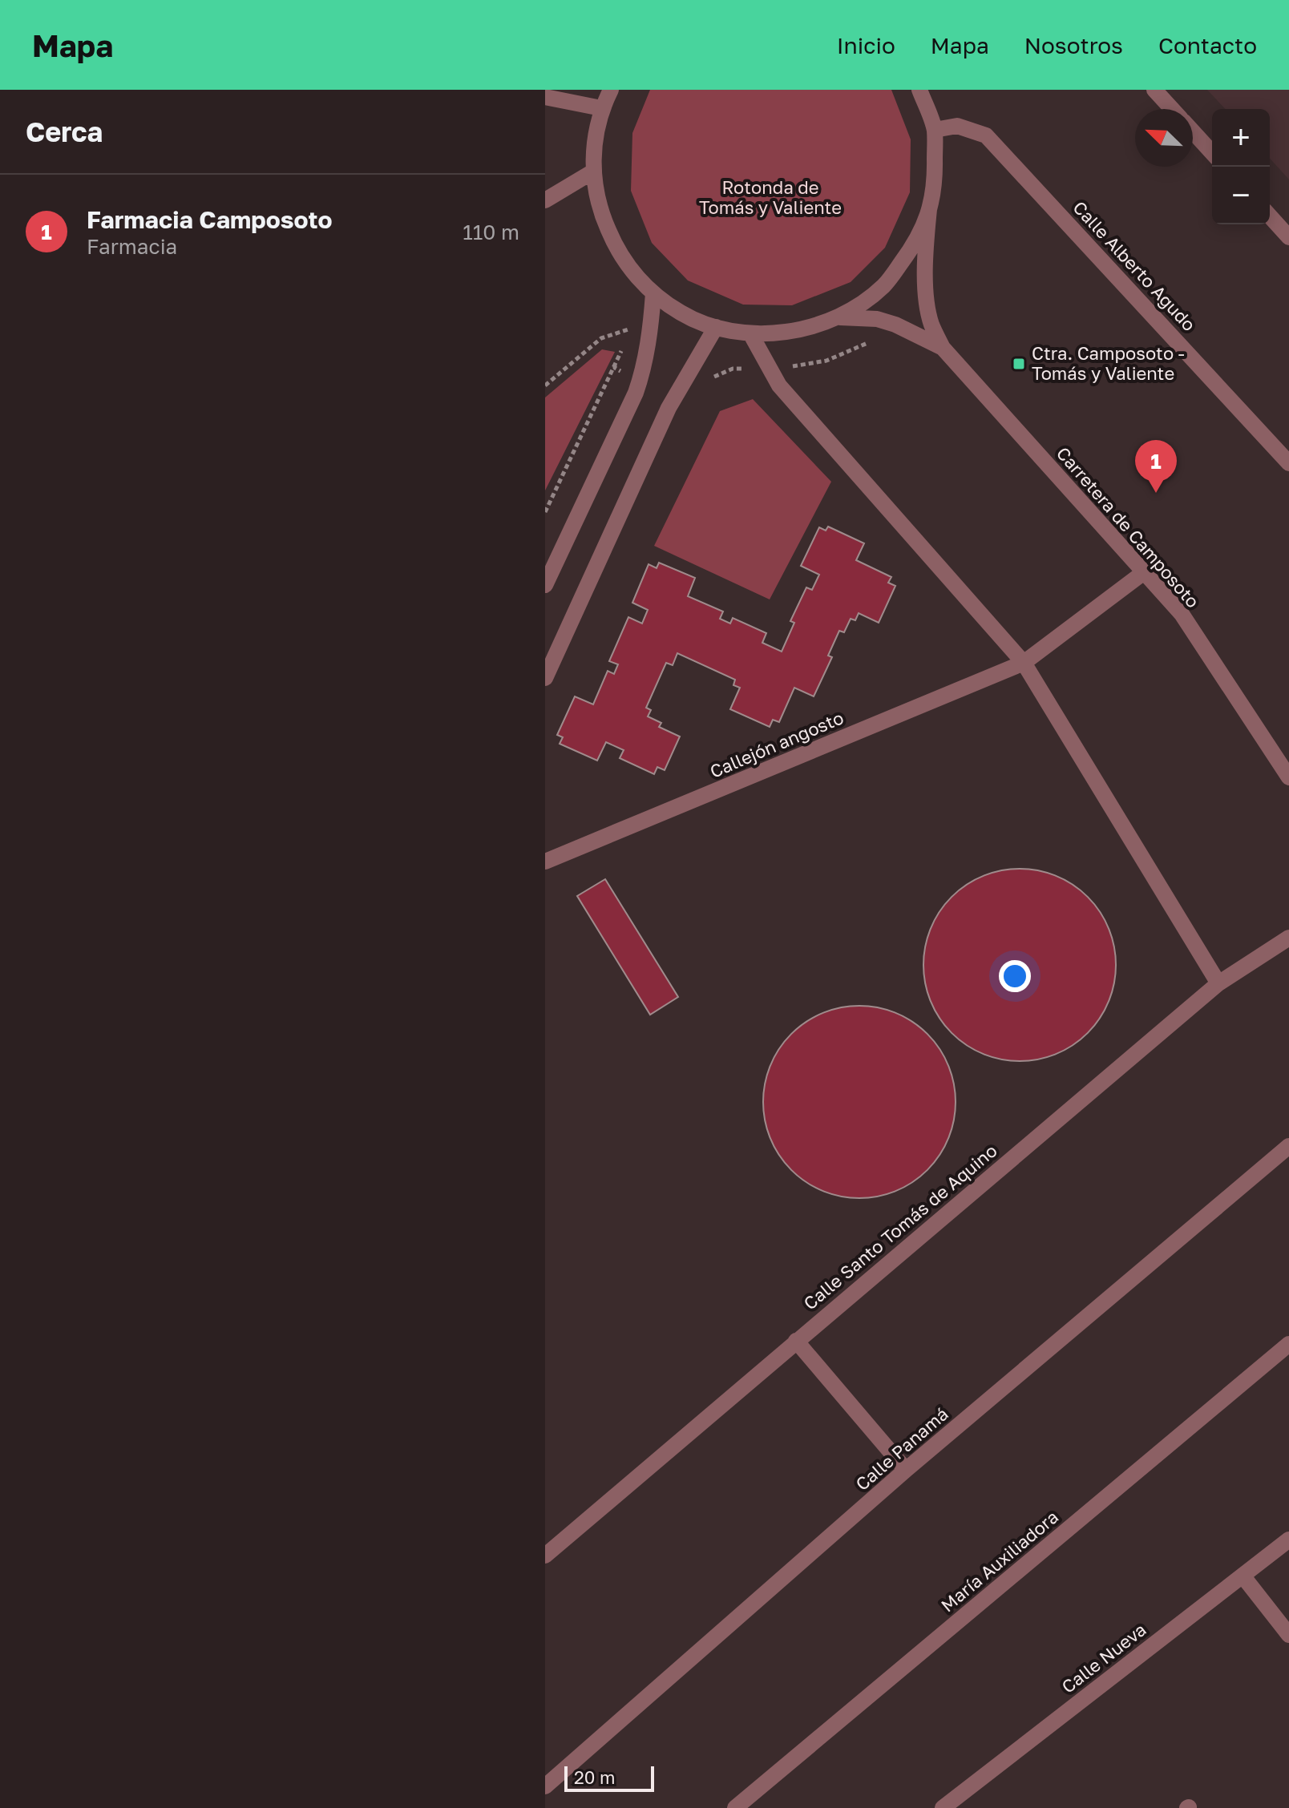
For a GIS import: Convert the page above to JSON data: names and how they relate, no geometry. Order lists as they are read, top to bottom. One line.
{"streets":{"street":["Calle Alberto Agudo","Carretera de Camposoto","Callejón angosto","Calle Santo Tomás de Aquino","Calle Panamá","María Auxiliadora","Calle Nueva"]},"crossings":[["Carretera de Camposoto","Callejón angosto"]],"parks":["Rotonda de Tomás y Valiente"],"places":{"transit":["Ctra. Camposoto - Tomás y Valiente"]},"scale_bar":"20 m","north":"top left","page":{"header":"Mapa","nav":["Inicio","Mapa","Nosotros","Contacto"],"heading":"Cerca","map_buttons":["+","−"],"list":[{"mark":"1","name":"Farmacia Camposoto","note":"Farmacia","value":"110 m"}],"pins":"1","scale":"20 m"}}
